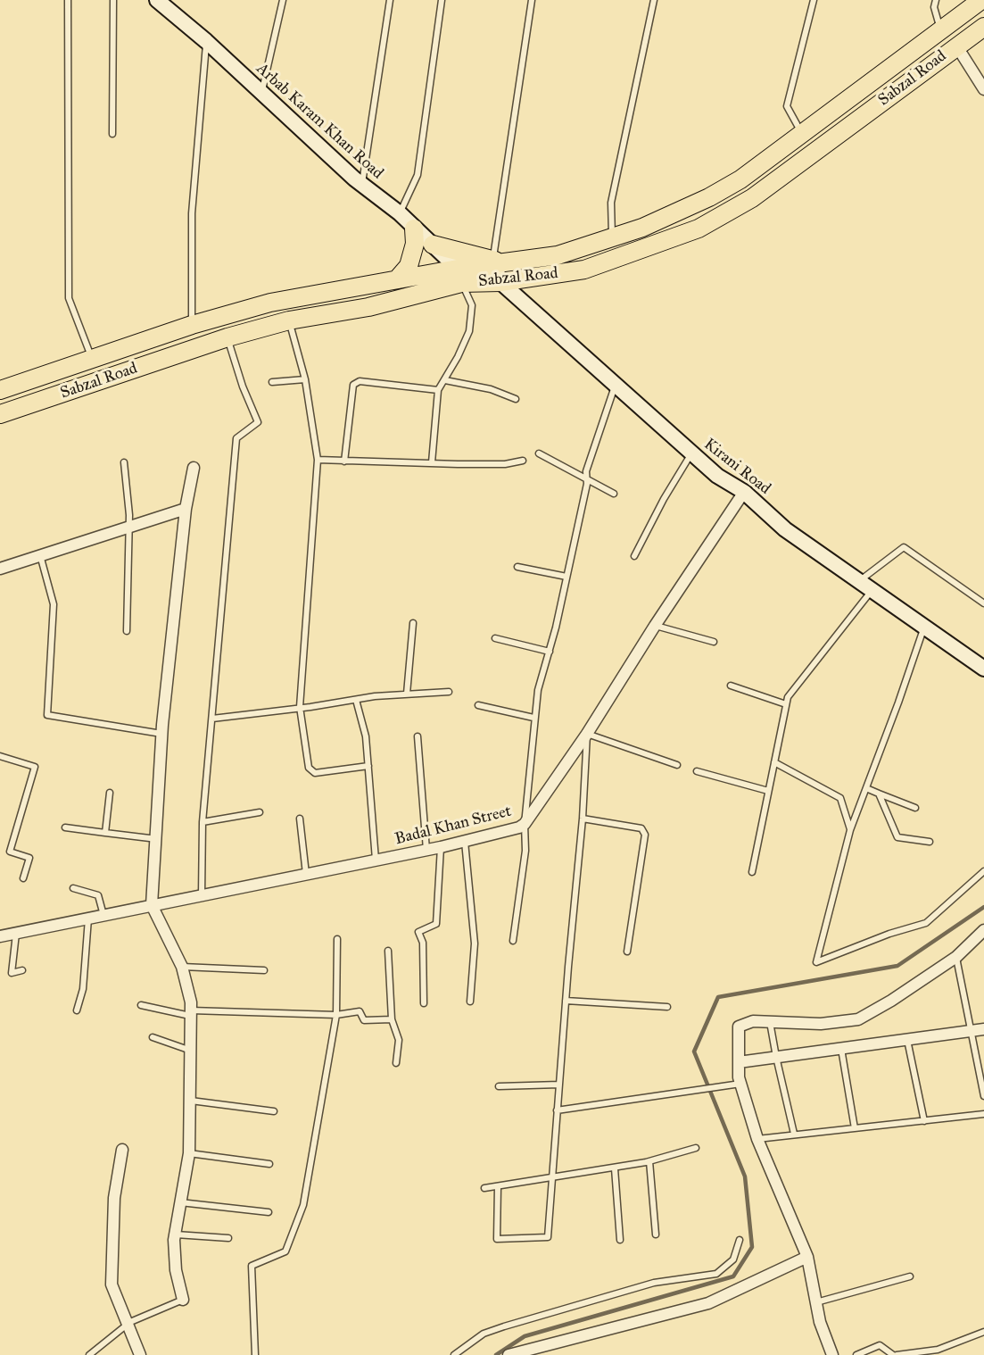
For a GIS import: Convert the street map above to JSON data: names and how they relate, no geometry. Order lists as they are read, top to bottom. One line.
{"streets":{"main road":["Sabzal Road","Arbab Karam Khan Road","Kirani Road"],"street":["Badal Khan Street"]},"crossings":[["Sabzal Road","Arbab Karam Khan Road"],["Sabzal Road","Kirani Road"],["Kirani Road","Badal Khan Street"]]}
